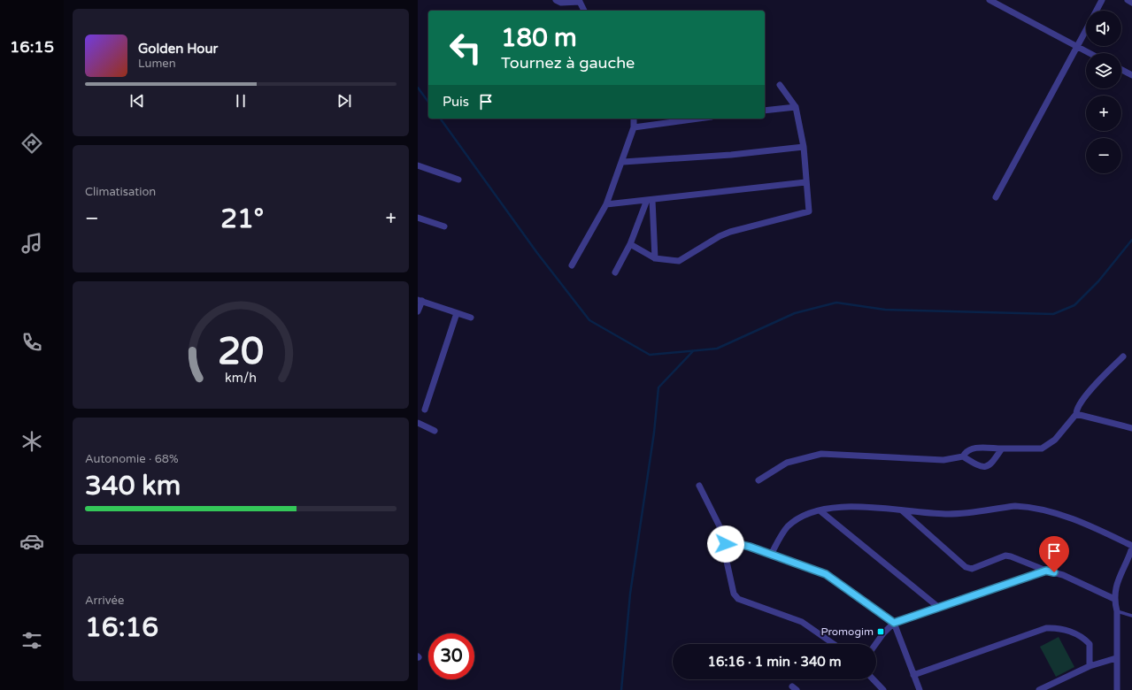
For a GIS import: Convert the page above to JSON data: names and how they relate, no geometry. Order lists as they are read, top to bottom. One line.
{"places":{"transit":["Promogim"]},"page":{"tabs":"16:15","map_buttons":["+","−"],"turn":["180 m","Tournez à gauche"],"song":["Golden Hour","Lumen"],"then":"Puis","tile":["Climatisation",["Autonomie · 68%","340 km"],["Arrivée","16:16"]],"heat":["−","21°","+"],"limit":"30","trip":"16:16 · 1 min · 340 m","gauge":["20","km/h"]}}
